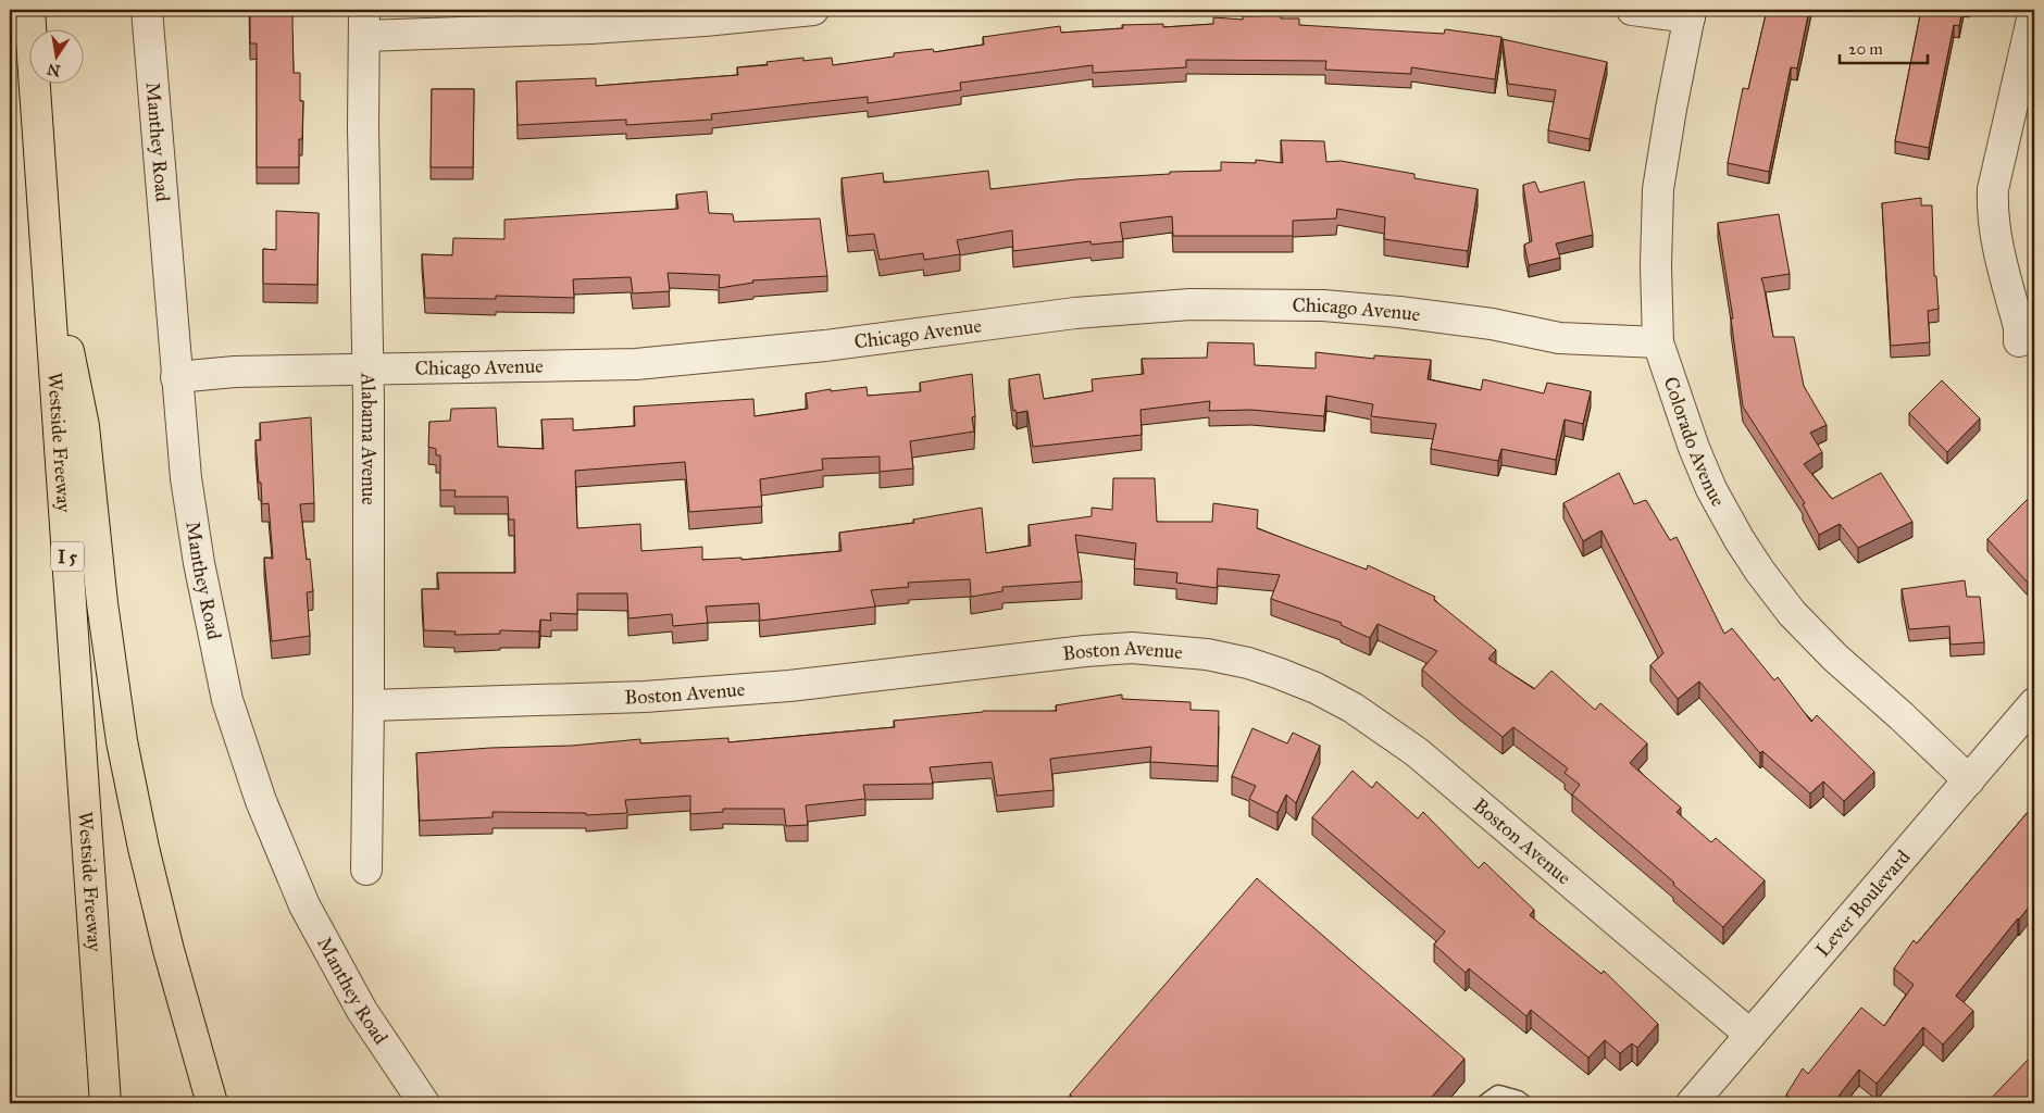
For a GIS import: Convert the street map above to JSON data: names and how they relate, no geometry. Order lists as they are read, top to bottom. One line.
{"streets":{"highway":["Westside Freeway","I 5"],"street":["Manthey Road","Chicago Avenue","Alabama Avenue","Colorado Avenue","Boston Avenue","Lever Boulevard"]},"crossings":[["Manthey Road","Chicago Avenue"],["Chicago Avenue","Alabama Avenue"],["Chicago Avenue","Colorado Avenue"],["Alabama Avenue","Boston Avenue"],["Colorado Avenue","Lever Boulevard"],["Boston Avenue","Lever Boulevard"]],"scale_bar":"20 m","north":"bottom"}
